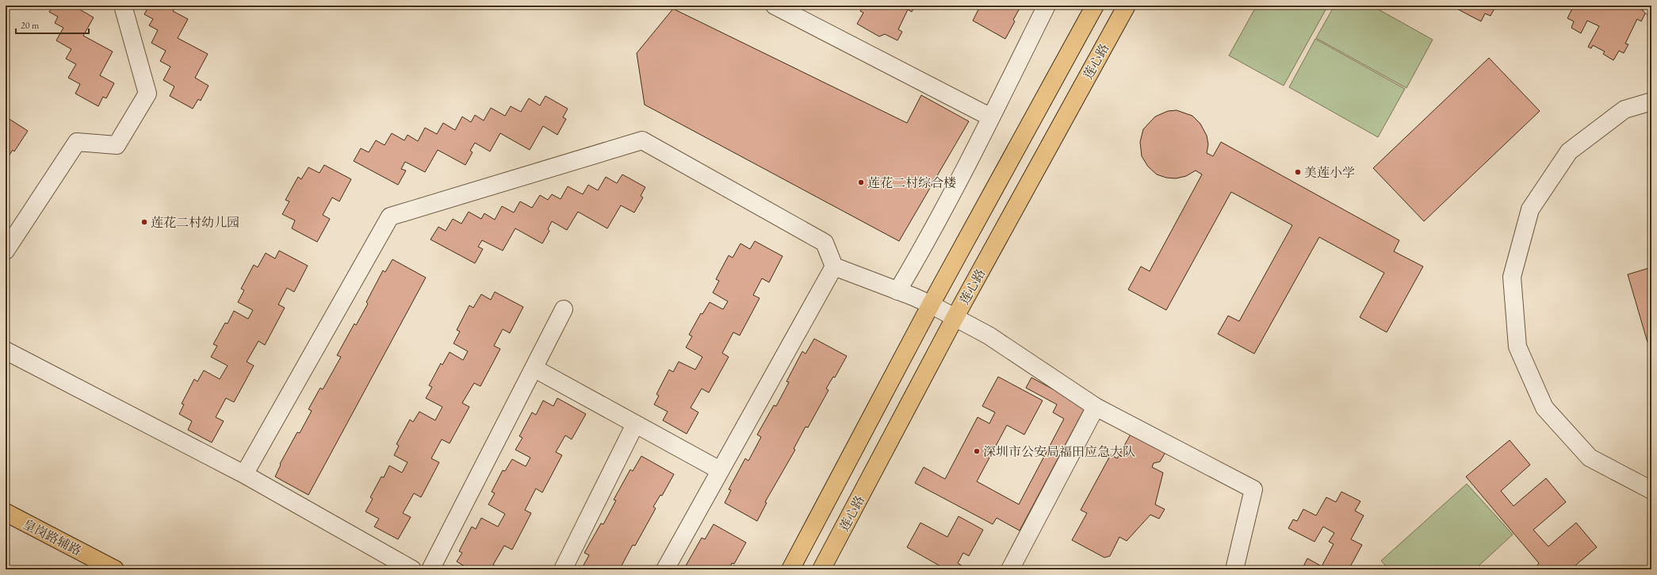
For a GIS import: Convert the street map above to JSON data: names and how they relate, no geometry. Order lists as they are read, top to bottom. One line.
{"streets":{"main road":["莲心路","皇岗路辅路"]},"places":["美莲小学","莲花二村综合楼","莲花二村幼儿园","深圳市公安局福田应急大队"],"scale_bar":"20 m"}
